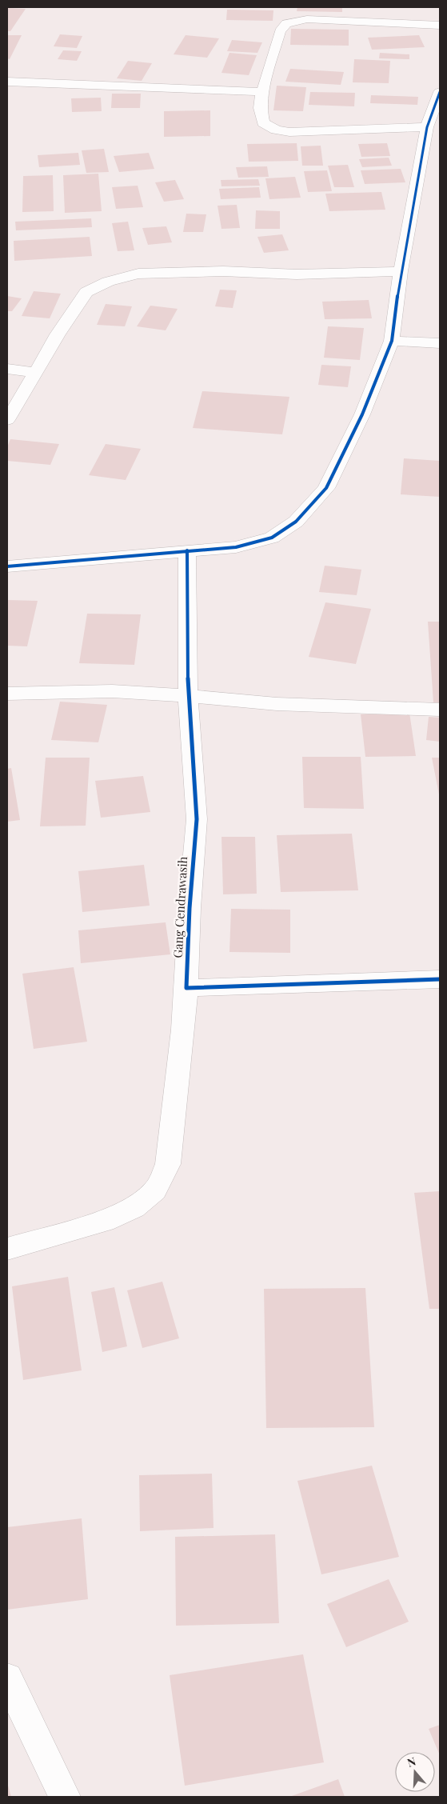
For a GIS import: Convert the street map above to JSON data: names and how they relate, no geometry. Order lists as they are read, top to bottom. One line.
{"streets":{"street":["Gang Cendrawasih"]},"north":"top"}
